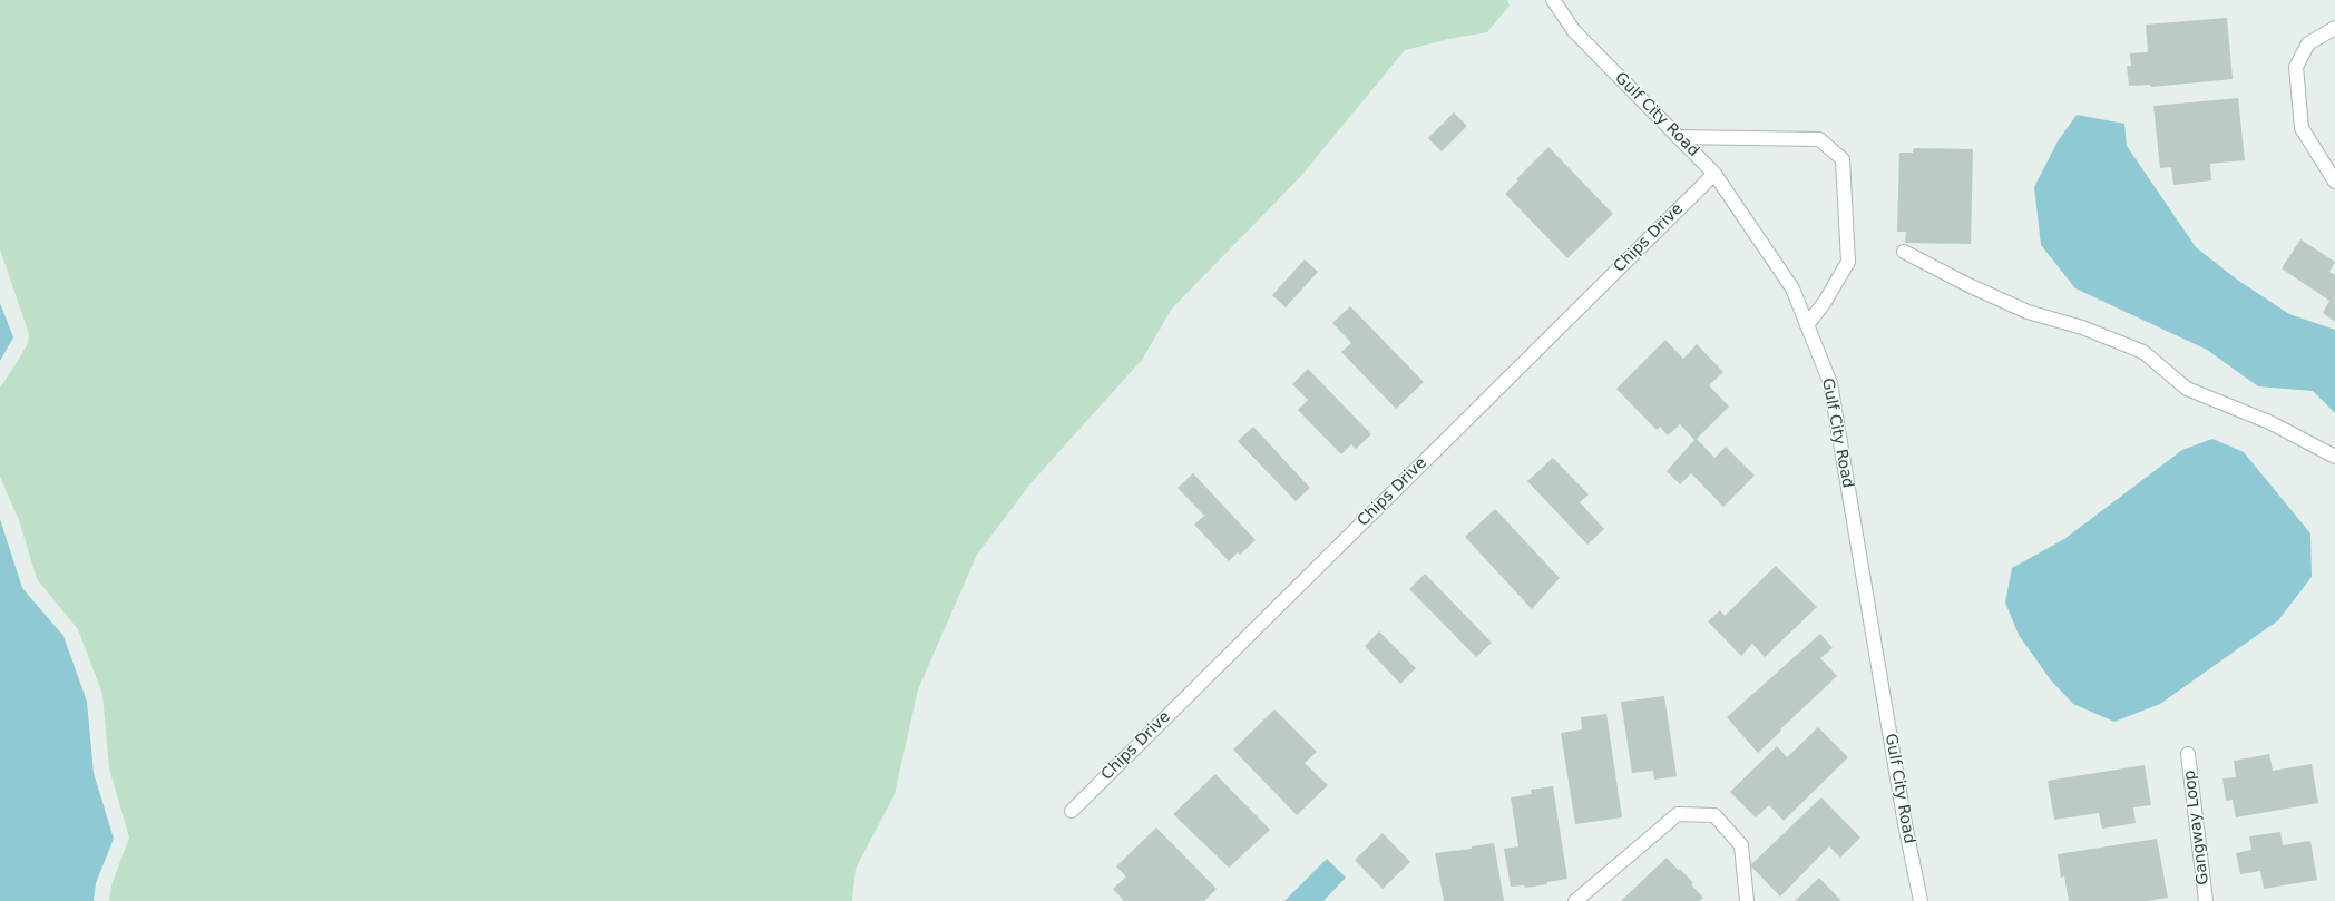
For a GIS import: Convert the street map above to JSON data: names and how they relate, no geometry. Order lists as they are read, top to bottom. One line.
{"streets":{"street":["Gulf City Road","Chips Drive","Gangway Loop"]},"crossings":[["Gulf City Road","Chips Drive"]]}
